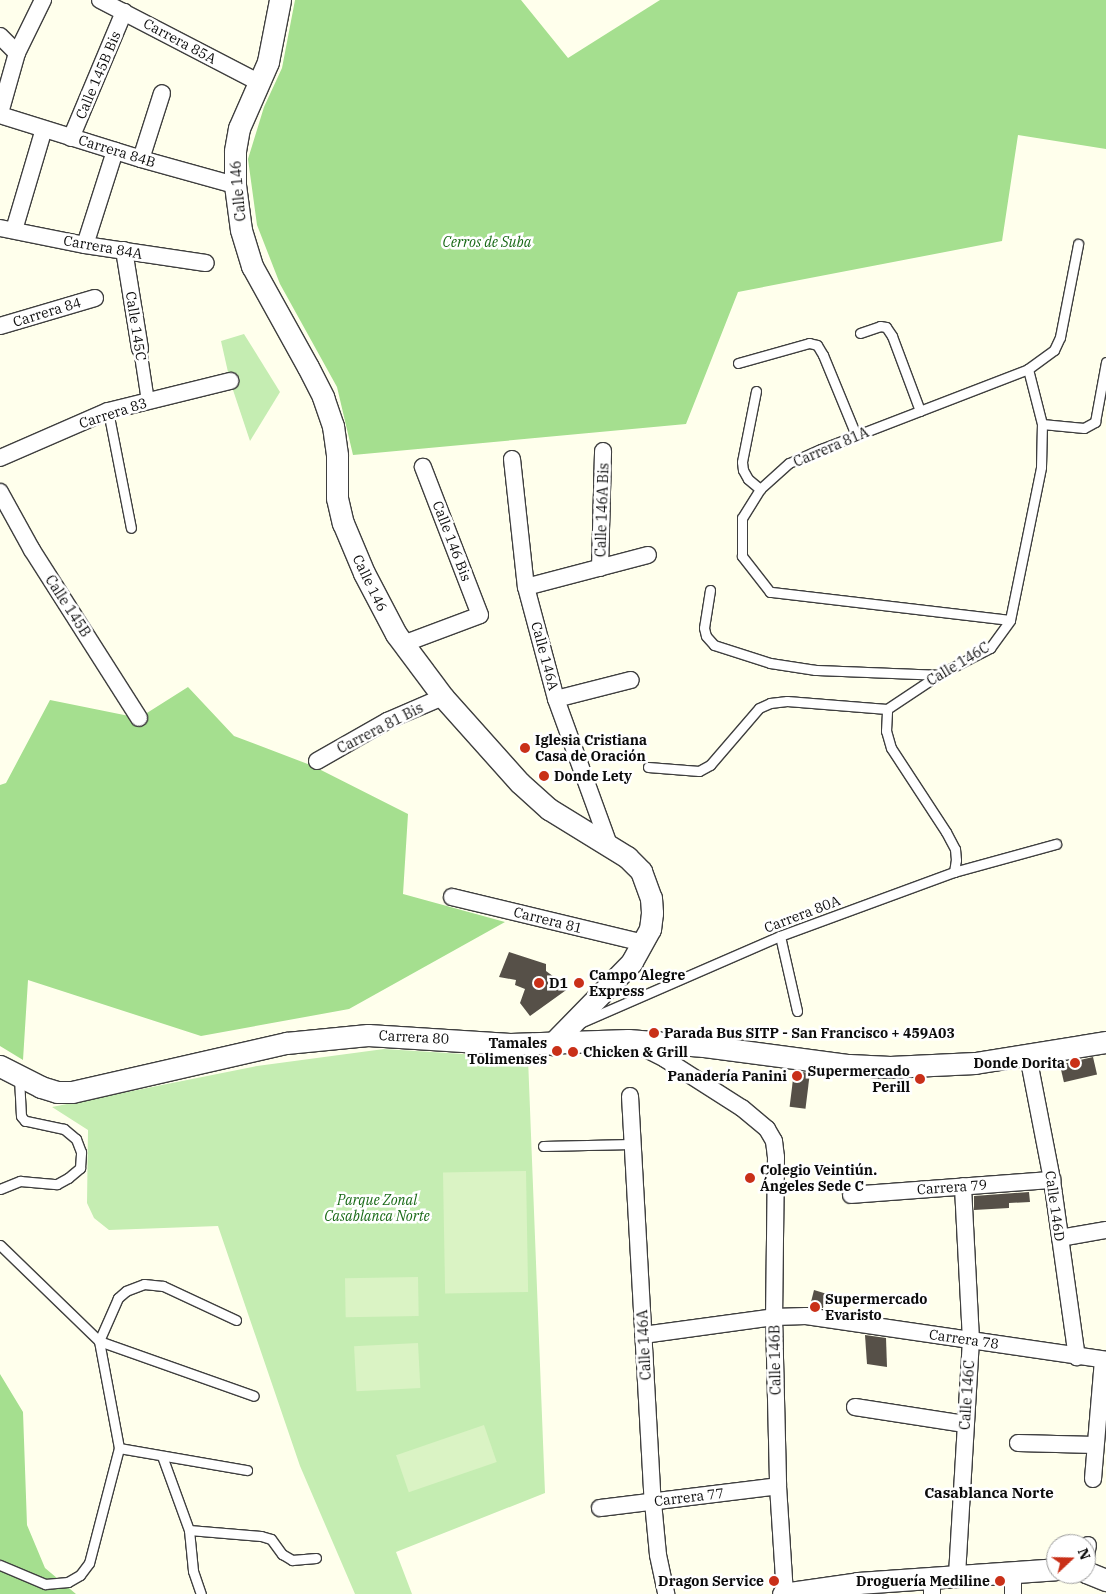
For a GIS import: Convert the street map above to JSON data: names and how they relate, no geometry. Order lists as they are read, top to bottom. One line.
{"streets":{"street":["Carrera 85A","Calle 145B Bis","Carrera 84B","Calle 146","Carrera 84A","Carrera 84","Calle 145C","Carrera 83","Calle 146A Bis","Calle 146 Bis","Calle 145B","Calle 146A","Calle 146C","Carrera 81 Bis","Carrera 81","Carrera 80","Carrera 79","Calle 146D","Carrera 78","Calle 146B","Carrera 77"],"lane":["Carrera 81A","Carrera 80A"]},"crossings":[["Carrera 85A","Calle 145B Bis"],["Carrera 85A","Calle 146"],["Calle 145B Bis","Carrera 84B"],["Carrera 84B","Calle 146"],["Calle 146","Calle 146 Bis"],["Calle 146","Calle 146A"],["Calle 146","Carrera 81 Bis"],["Calle 146","Carrera 80A"],["Calle 146","Carrera 81"],["Calle 146","Carrera 80"],["Carrera 84A","Calle 145C"],["Calle 145C","Carrera 83"],["Carrera 81A","Calle 146C"],["Calle 146A","Carrera 78"],["Calle 146A","Carrera 77"],["Calle 146C","Carrera 79"],["Calle 146C","Carrera 78"],["Carrera 80A","Carrera 80"],["Carrera 80","Calle 146D"],["Carrera 80","Calle 146B"],["Carrera 79","Calle 146D"],["Calle 146D","Carrera 78"],["Carrera 78","Calle 146B"],["Calle 146B","Carrera 77"]],"districts":["Casablanca Norte"],"parks":["Cerros de Suba","Parque Zonal Casablanca Norte"],"places":["Iglesia Cristiana Casa de Oración","Donde Lety","D1","Campo Alegre Express","Parada Bus SITP - San Francisco + 459A03","Tamales Tolimenses","Chicken & Grill","Donde Dorita","Panadería Panini","Supermercado Perill","Colegio Veintiún. Ángeles Sede C","Supermercado Evaristo","Dragon Service","Droguería Mediline"],"north":"right"}
